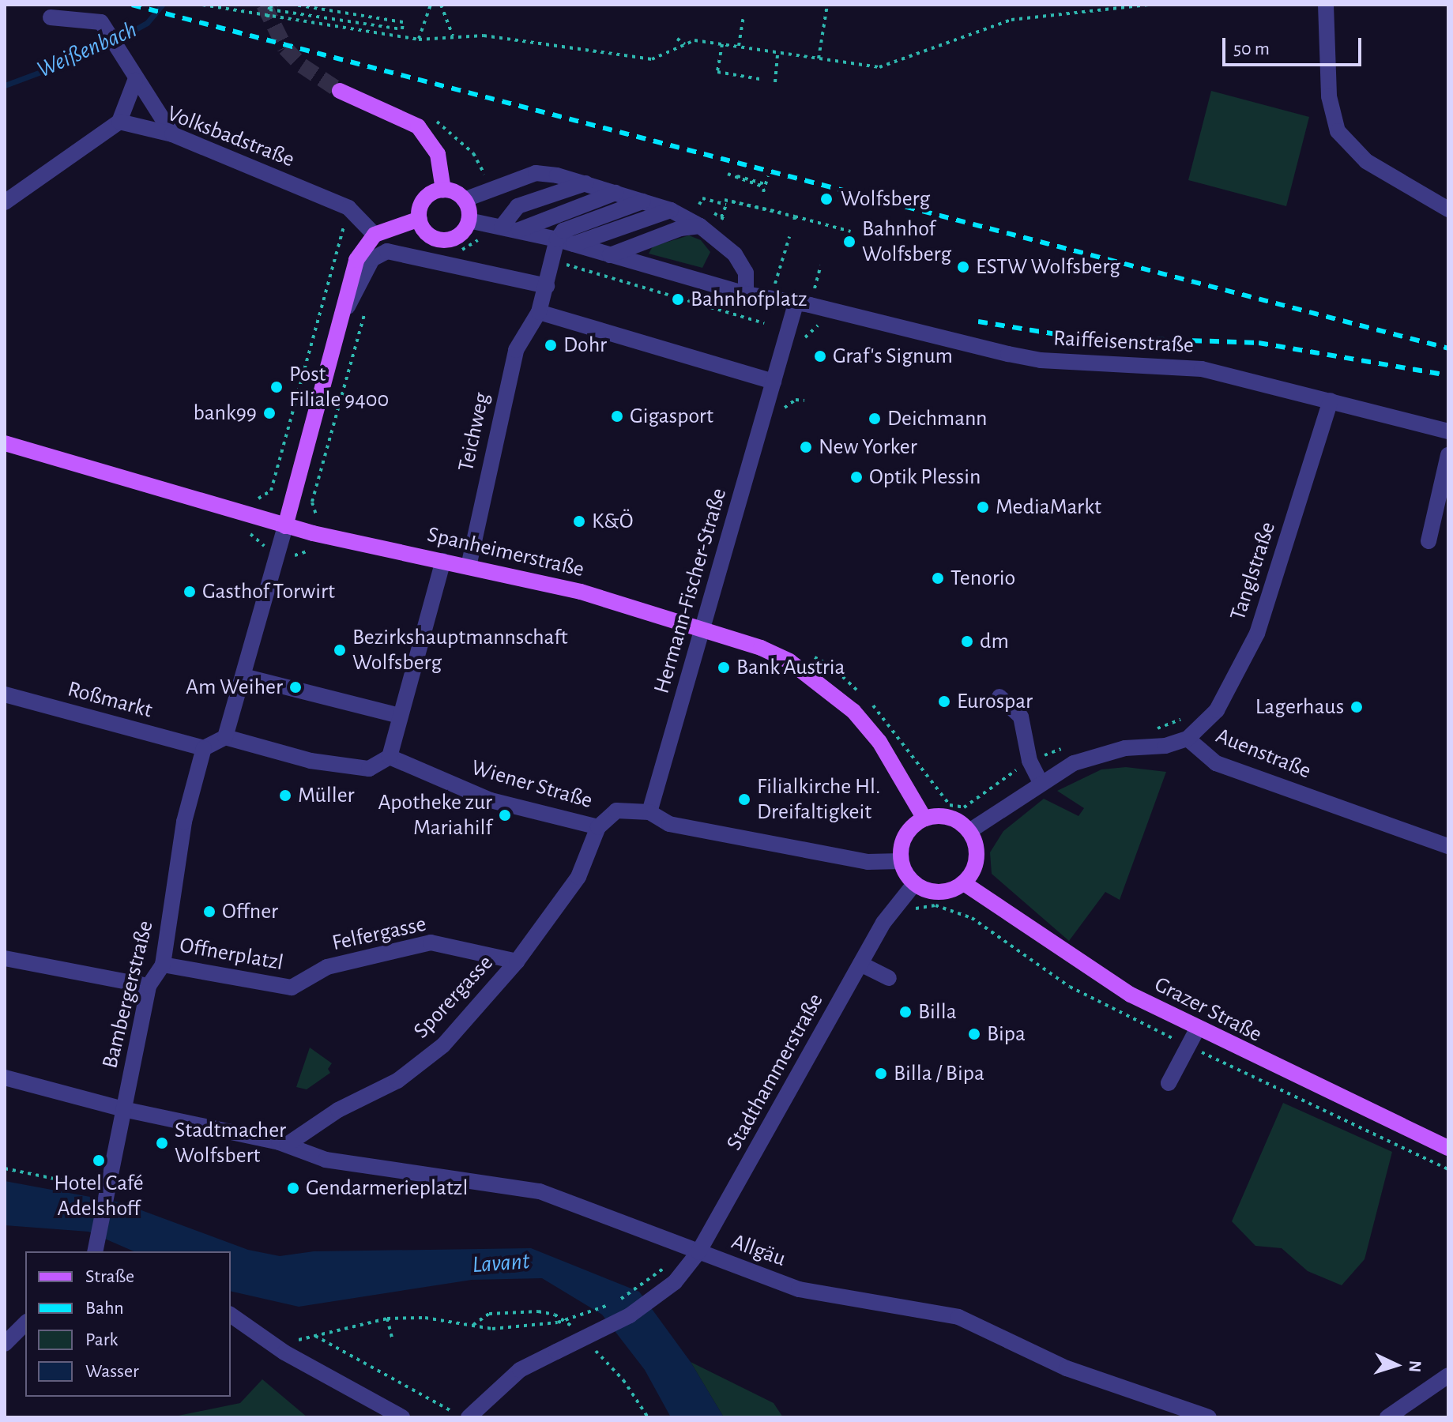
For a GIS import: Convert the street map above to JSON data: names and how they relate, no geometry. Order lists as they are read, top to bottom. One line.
{"streets":{"main road":["Spanheimerstraße","Grazer Straße"],"street":["Volksbadstraße","Raiffeisenstraße","Teichweg","Tanglstraße","Hermann-Fischer-Straße","Roßmarkt","Auenstraße","Wiener Straße","Felfergasse","Offnerplatzl","Bambergerstraße","Sporergasse","Stadthammerstraße","Allgäu"]},"crossings":[["Raiffeisenstraße","Tanglstraße"],["Teichweg","Spanheimerstraße"],["Spanheimerstraße","Hermann-Fischer-Straße"],["Spanheimerstraße","Auenstraße"],["Spanheimerstraße","Wiener Straße"],["Spanheimerstraße","Grazer Straße"],["Spanheimerstraße","Stadthammerstraße"],["Tanglstraße","Auenstraße"],["Hermann-Fischer-Straße","Wiener Straße"],["Roßmarkt","Bambergerstraße"],["Auenstraße","Wiener Straße"],["Auenstraße","Grazer Straße"],["Auenstraße","Stadthammerstraße"],["Wiener Straße","Sporergasse"],["Wiener Straße","Grazer Straße"],["Wiener Straße","Stadthammerstraße"],["Felfergasse","Offnerplatzl"],["Felfergasse","Sporergasse"],["Offnerplatzl","Bambergerstraße"],["Bambergerstraße","Allgäu"],["Sporergasse","Allgäu"],["Grazer Straße","Stadthammerstraße"],["Stadthammerstraße","Allgäu"]],"water":["Weißenbach","Lavant"],"places":["Wolfsberg","Bahnhof Wolfsberg","ESTW Wolfsberg","Bahnhofplatz","Dohr","Graf's Signum","Post Filiale 9400","bank99","Gigasport","Deichmann","New Yorker","Optik Plessin","MediaMarkt","K&Ö","Tenorio","Gasthof Torwirt","dm","Bezirkshauptmannschaft Wolfsberg","Bank Austria","Am Weiher","Eurospar","Lagerhaus","Müller","Filialkirche Hl. Dreifaltigkeit","Apotheke zur Mariahilf","Offner","Billa","Bipa","Billa / Bipa","Stadtmacher Wolfsbert","Hotel Café Adelshoff","Gendarmerieplatzl"],"legend":["Straße","Bahn","Park","Wasser"],"scale_bar":"50 m","north":"right"}
